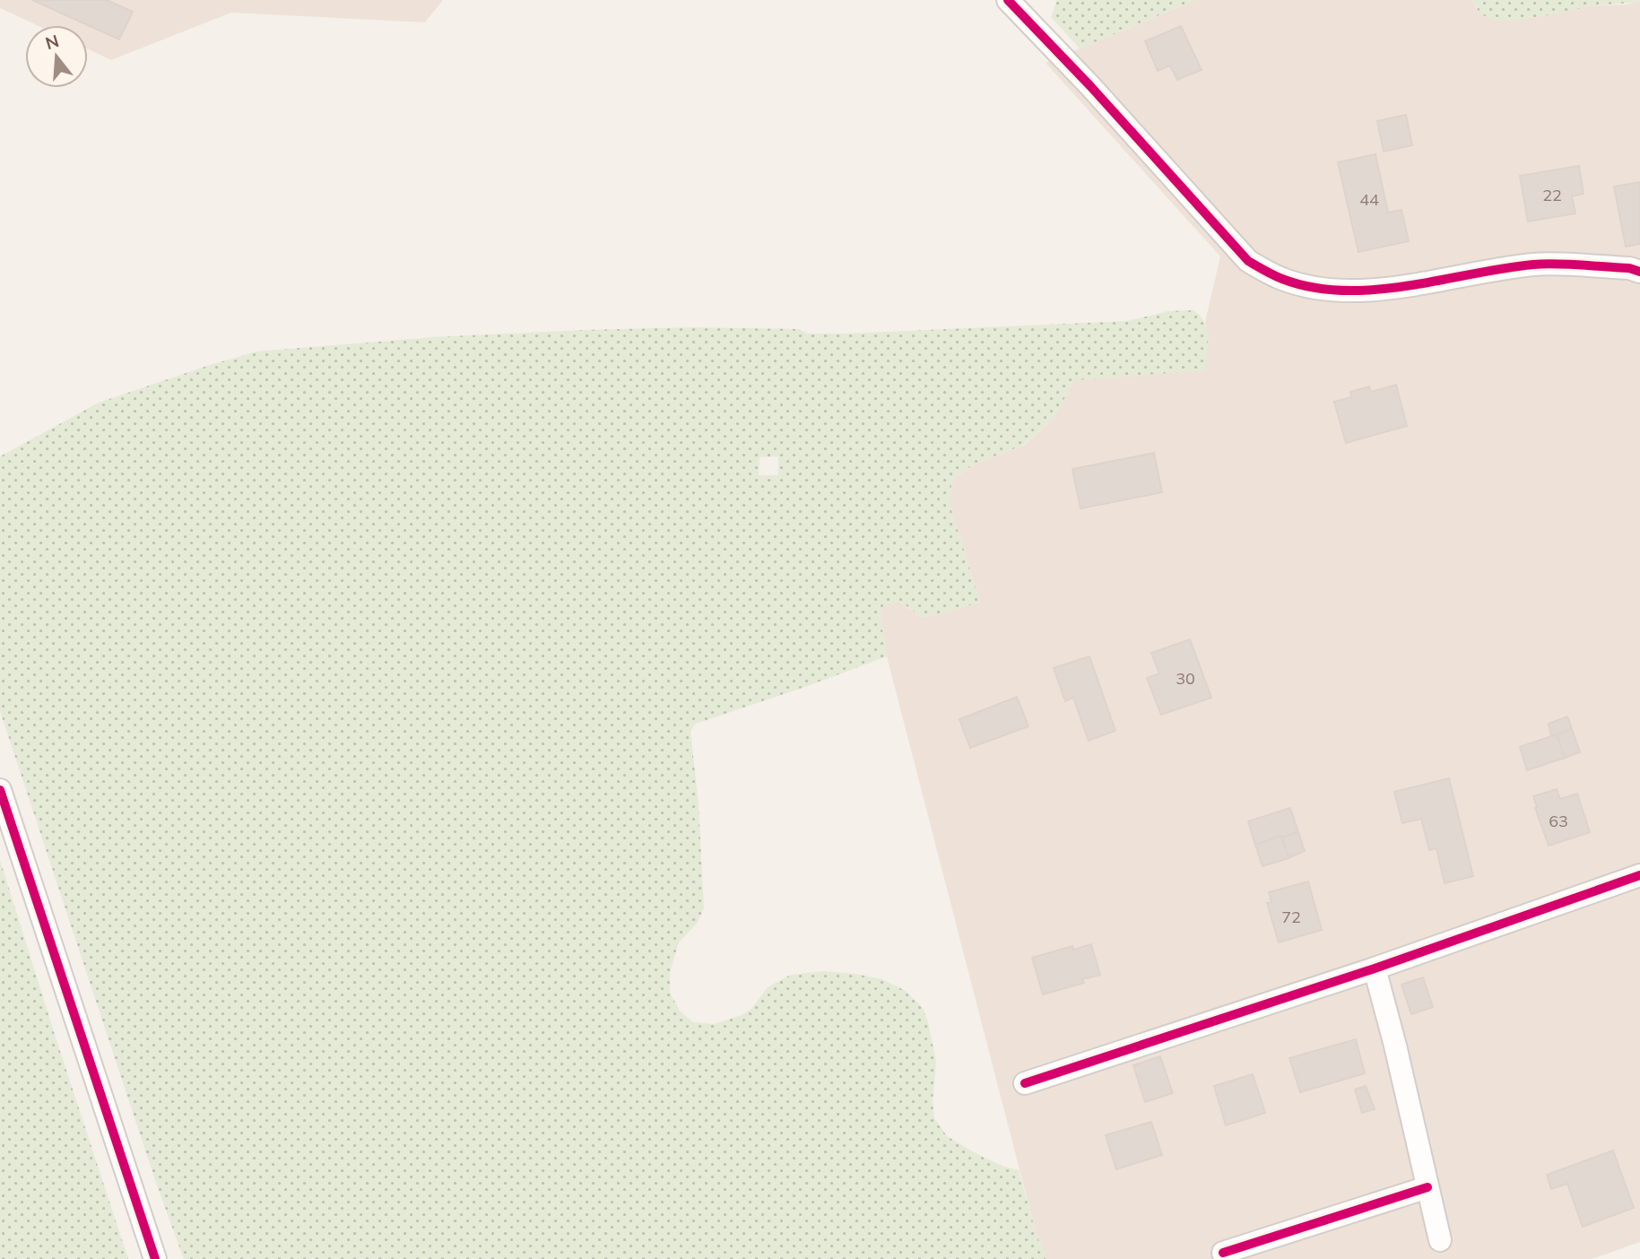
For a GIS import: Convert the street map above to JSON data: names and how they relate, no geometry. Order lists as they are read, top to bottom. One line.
{"house_numbers":["22","44","30","63","72"],"north":"top"}
